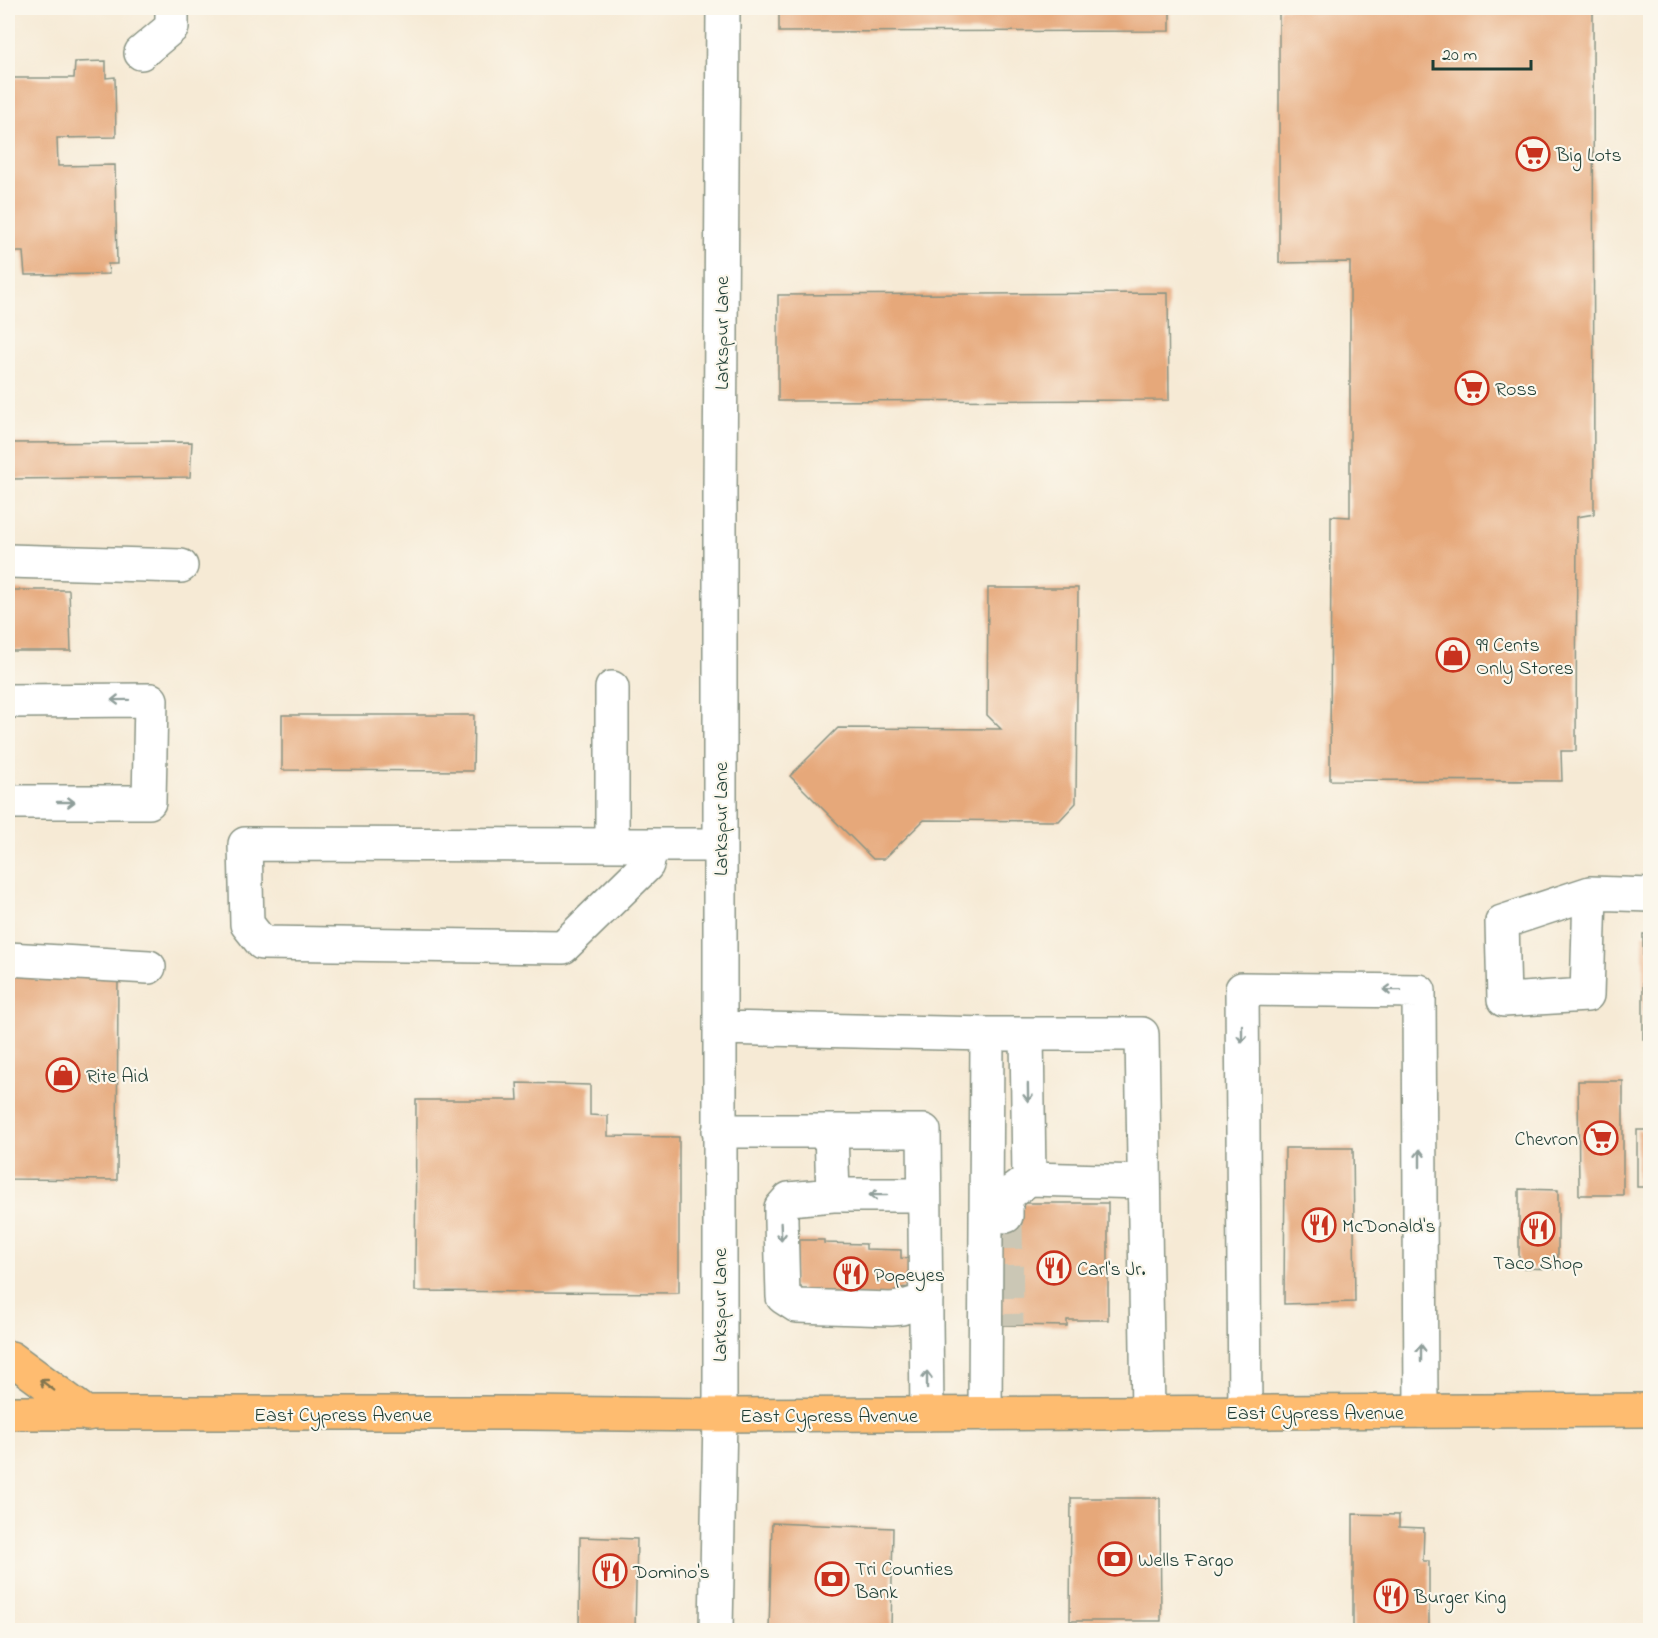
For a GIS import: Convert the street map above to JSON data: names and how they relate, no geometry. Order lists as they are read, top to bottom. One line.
{"streets":{"main road":["East Cypress Avenue"],"street":["Larkspur Lane"]},"crossings":[["Larkspur Lane","East Cypress Avenue"]],"places":{"supermarket":["Big Lots","Ross","Chevron"],"shop":["99 Cents Only Stores","Rite Aid"],"restaurant":["McDonald's","Taco Shop","Carl's Jr.","Popeyes","Domino's","Burger King"],"bank":["Wells Fargo","Tri Counties Bank"]},"scale_bar":"20 m"}
